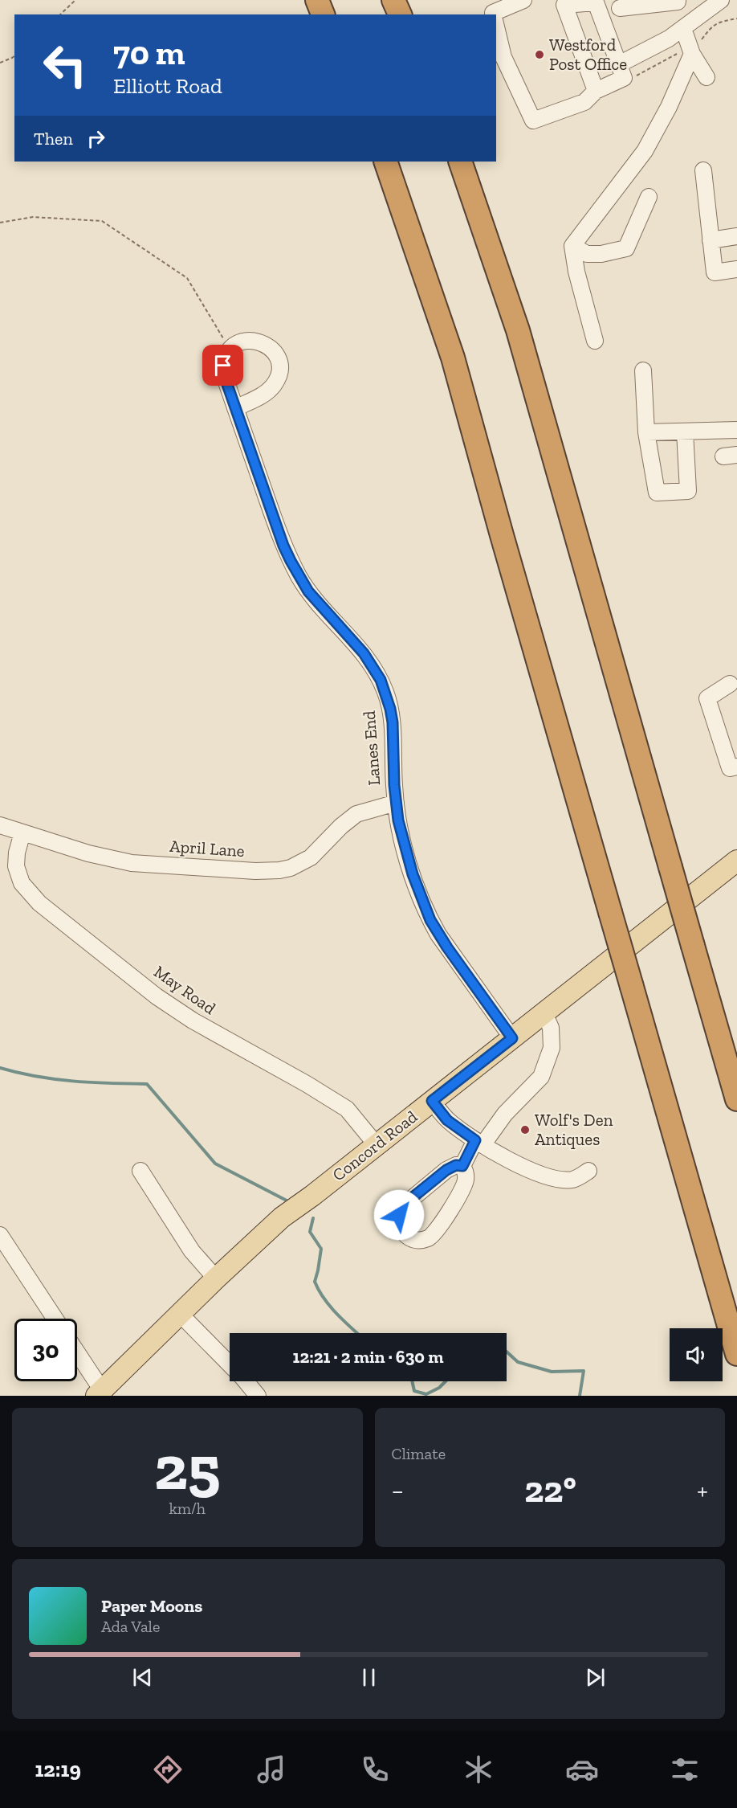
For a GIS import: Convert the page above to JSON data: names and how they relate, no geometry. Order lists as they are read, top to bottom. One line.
{"streets":{"main road":["Concord Road"],"street":["Lanes End","April Lane","May Road"]},"crossings":[["Lanes End","April Lane"],["Lanes End","Concord Road"],["April Lane","May Road"],["May Road","Concord Road"]],"places":["Westford Post Office","Wolf's Den Antiques"],"page":{"turn":["70 m","Elliott Road"],"then":"Then","limit":"30","trip":"12:21 · 2 min · 630 m","tile":[["25","km/h"],"Climate"],"heat":["−","22°","+"],"song":["Paper Moons","Ada Vale"],"tabs":"12:19"}}
